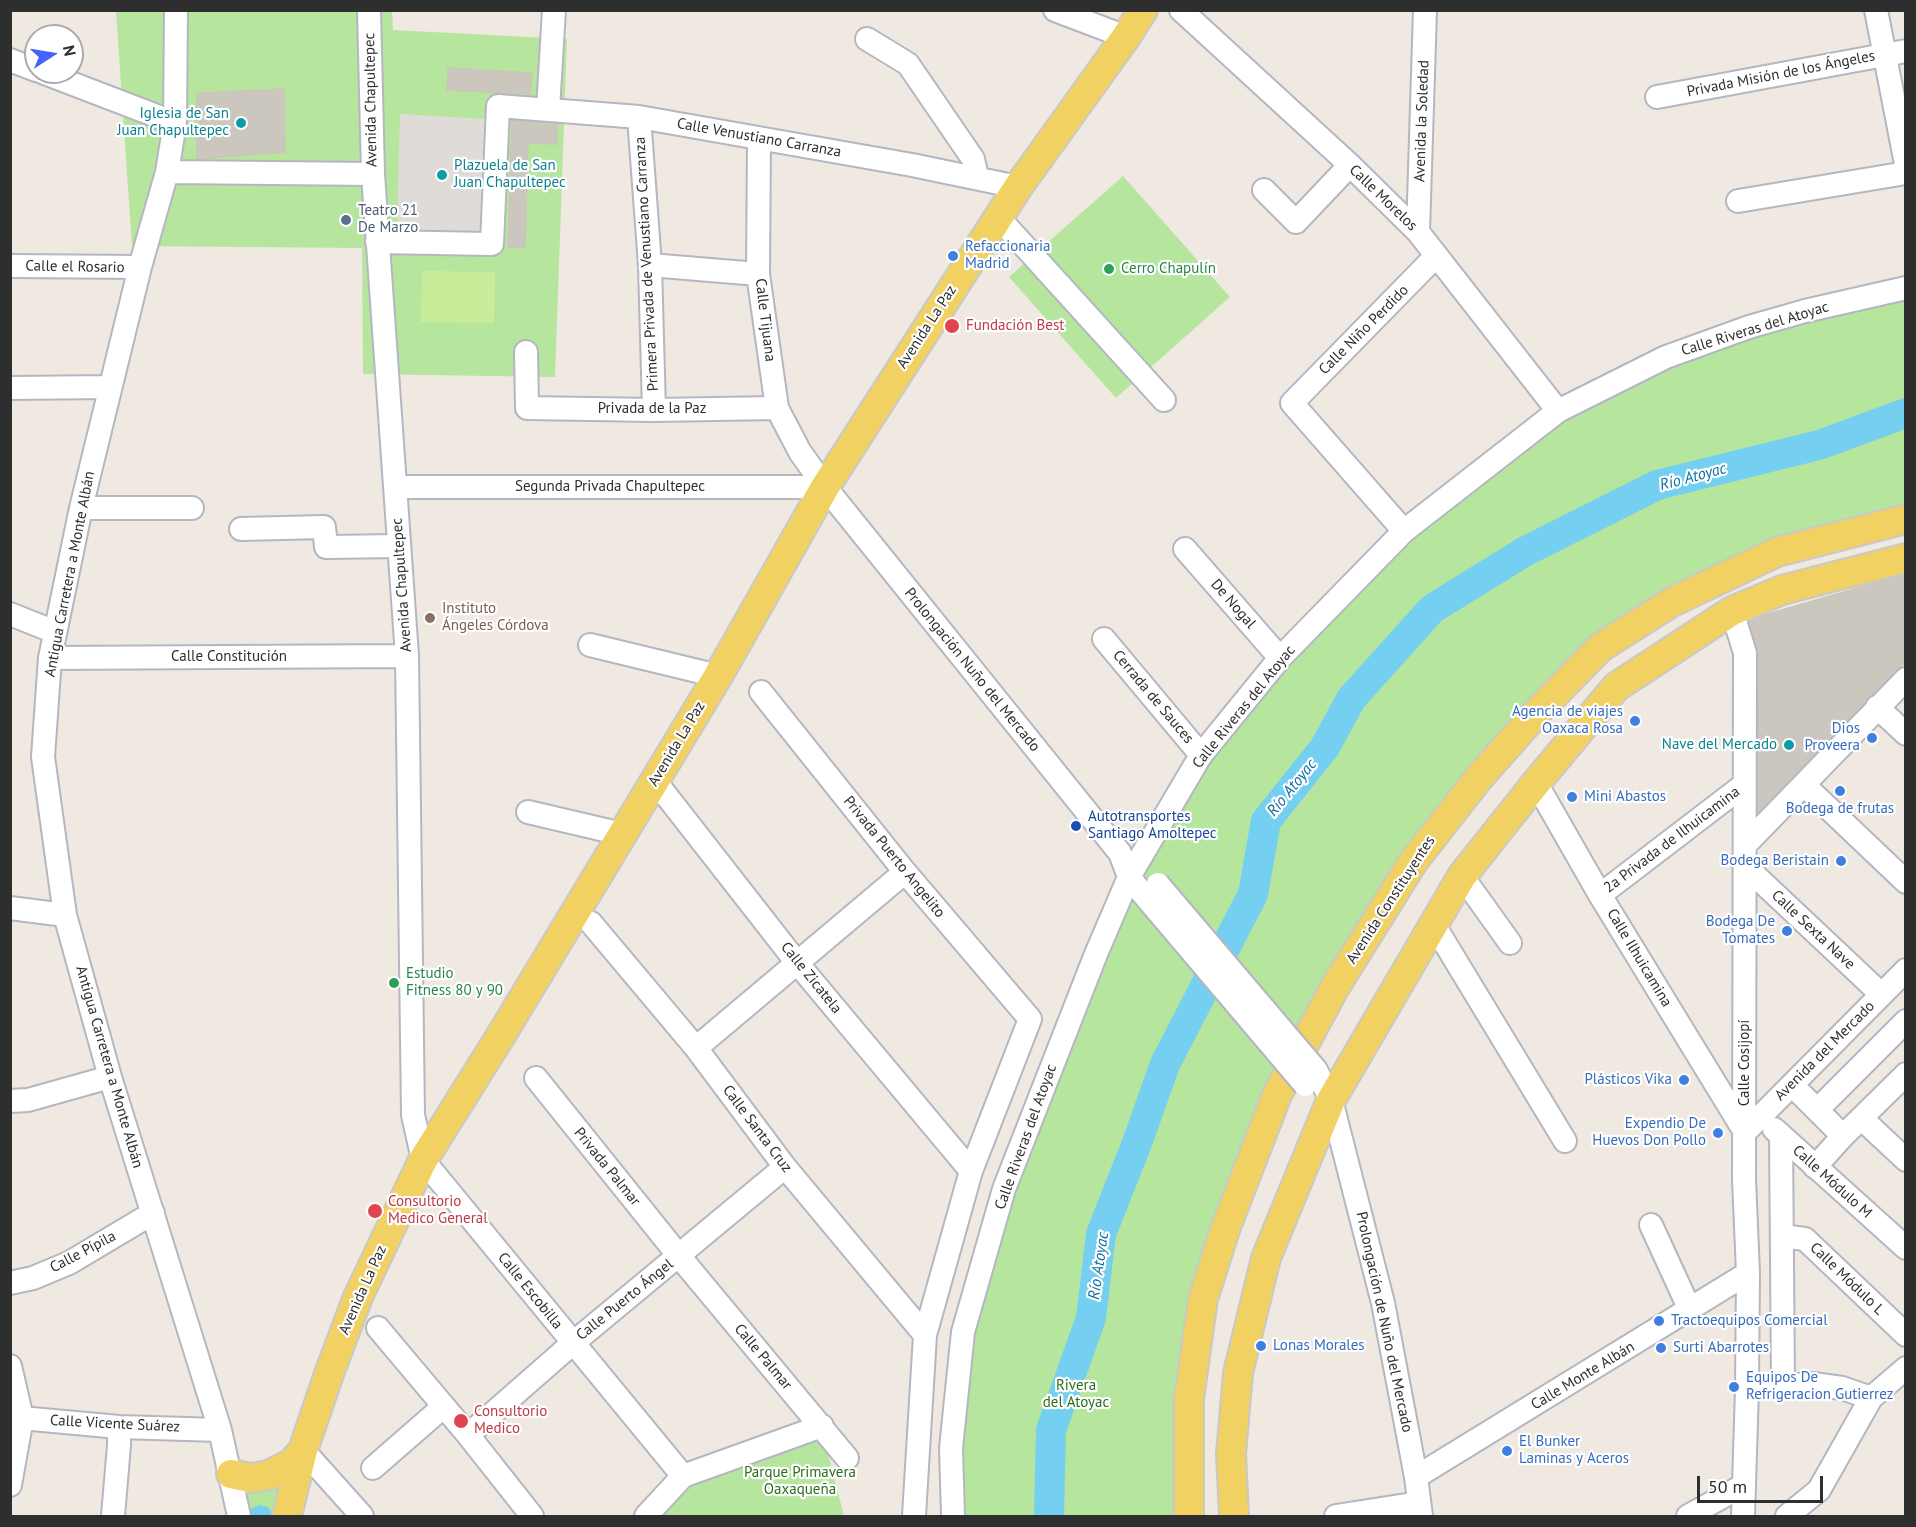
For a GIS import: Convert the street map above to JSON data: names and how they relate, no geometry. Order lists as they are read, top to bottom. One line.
{"streets":{"main road":["Avenida La Paz","Avenida Constituyentes"],"street":["Privada Misión de los Ángeles","Avenida Chapultepec","Avenida la Soledad","Calle Venustiano Carranza","Calle Morelos","Primera Privada de Venustiano Carranza","Calle el Rosario","Calle Tijuana","Calle Riveras del Atoyac","Calle Niño Perdido","Privada de la Paz","Segunda Privada Chapultepec","Antigua Carretera a Monte Albán","De Nogal","Calle Constitución","Prolongación Nuño del Mercado","Cerrada de Sauces","2a Privada de Ilhuicamina","Privada Puerto Angelito","Calle Sexta Nave","Calle Ilhuicamina","Calle Zicatela","Avenida del Mercado","Calle Cosijopí","Calle Santa Cruz","Privada Palmar","Calle Módulo M","Calle Pípila","Calle Módulo L","Calle Escobilla","Calle Puerto Ángel","Prolongación de Nuño del Mercado","Calle Palmar","Calle Monte Albán","Calle Vicente Suárez"]},"crossings":[["Avenida Chapultepec","Calle Venustiano Carranza"],["Avenida Chapultepec","Avenida La Paz"],["Avenida Chapultepec","Segunda Privada Chapultepec"],["Avenida Chapultepec","Calle Constitución"],["Avenida Chapultepec","Calle Escobilla"],["Avenida la Soledad","Calle Morelos"],["Calle Venustiano Carranza","Primera Privada de Venustiano Carranza"],["Calle Venustiano Carranza","Calle Tijuana"],["Calle Venustiano Carranza","Avenida La Paz"],["Calle Morelos","Calle Riveras del Atoyac"],["Calle Morelos","Calle Niño Perdido"],["Primera Privada de Venustiano Carranza","Privada de la Paz"],["Calle el Rosario","Antigua Carretera a Monte Albán"],["Calle Tijuana","Avenida La Paz"],["Calle Tijuana","Privada de la Paz"],["Calle Tijuana","Segunda Privada Chapultepec"],["Calle Tijuana","Prolongación Nuño del Mercado"],["Avenida La Paz","Segunda Privada Chapultepec"],["Avenida La Paz","Prolongación Nuño del Mercado"],["Avenida La Paz","Calle Zicatela"],["Avenida La Paz","Calle Escobilla"],["Calle Riveras del Atoyac","Calle Niño Perdido"],["Calle Riveras del Atoyac","De Nogal"],["Calle Riveras del Atoyac","Prolongación Nuño del Mercado"],["Calle Riveras del Atoyac","Cerrada de Sauces"],["Segunda Privada Chapultepec","Prolongación Nuño del Mercado"],["Antigua Carretera a Monte Albán","Calle Constitución"],["Antigua Carretera a Monte Albán","Calle Pípila"],["Antigua Carretera a Monte Albán","Calle Vicente Suárez"],["Prolongación Nuño del Mercado","Prolongación de Nuño del Mercado"],["2a Privada de Ilhuicamina","Calle Ilhuicamina"],["2a Privada de Ilhuicamina","Calle Cosijopí"],["Privada Puerto Angelito","Calle Zicatela"],["Calle Sexta Nave","Avenida del Mercado"],["Calle Sexta Nave","Calle Cosijopí"],["Calle Ilhuicamina","Avenida del Mercado"],["Calle Ilhuicamina","Calle Cosijopí"],["Calle Ilhuicamina","Calle Módulo M"],["Avenida del Mercado","Calle Cosijopí"],["Avenida del Mercado","Calle Módulo M"],["Calle Cosijopí","Calle Módulo M"],["Calle Cosijopí","Calle Monte Albán"],["Calle Santa Cruz","Calle Puerto Ángel"],["Privada Palmar","Calle Puerto Ángel"],["Privada Palmar","Calle Palmar"],["Calle Escobilla","Calle Puerto Ángel"],["Calle Puerto Ángel","Calle Palmar"],["Prolongación de Nuño del Mercado","Calle Monte Albán"]],"water":["Río Atoyac"],"parks":["Rivera del Atoyac","Parque Primavera Oaxaqueña"],"places":["Iglesia de San Juan Chapultepec","Plazuela de San Juan Chapultepec","Teatro 21 De Marzo","Refaccionaria Madrid","Cerro Chapulín","Fundación Best","Instituto Ángeles Córdova","Agencia de viajes Oaxaca Rosa","Dios Proveera","Nave del Mercado","Bodega de frutas","Mini Abastos","Autotransportes Santiago Amoltepec","Bodega Beristain","Bodega De Tomates","Estudio Fitness 80 y 90","Plásticos Vika","Expendio De Huevos Don Pollo","Consultorio Medico General","Tractoequipos Comercial","Lonas Morales","Surti Abarrotes","Equipos De Refrigeracion Gutierrez","Consultorio Medico","El Bunker Laminas y Aceros"],"scale_bar":"50 m","north":"right"}
